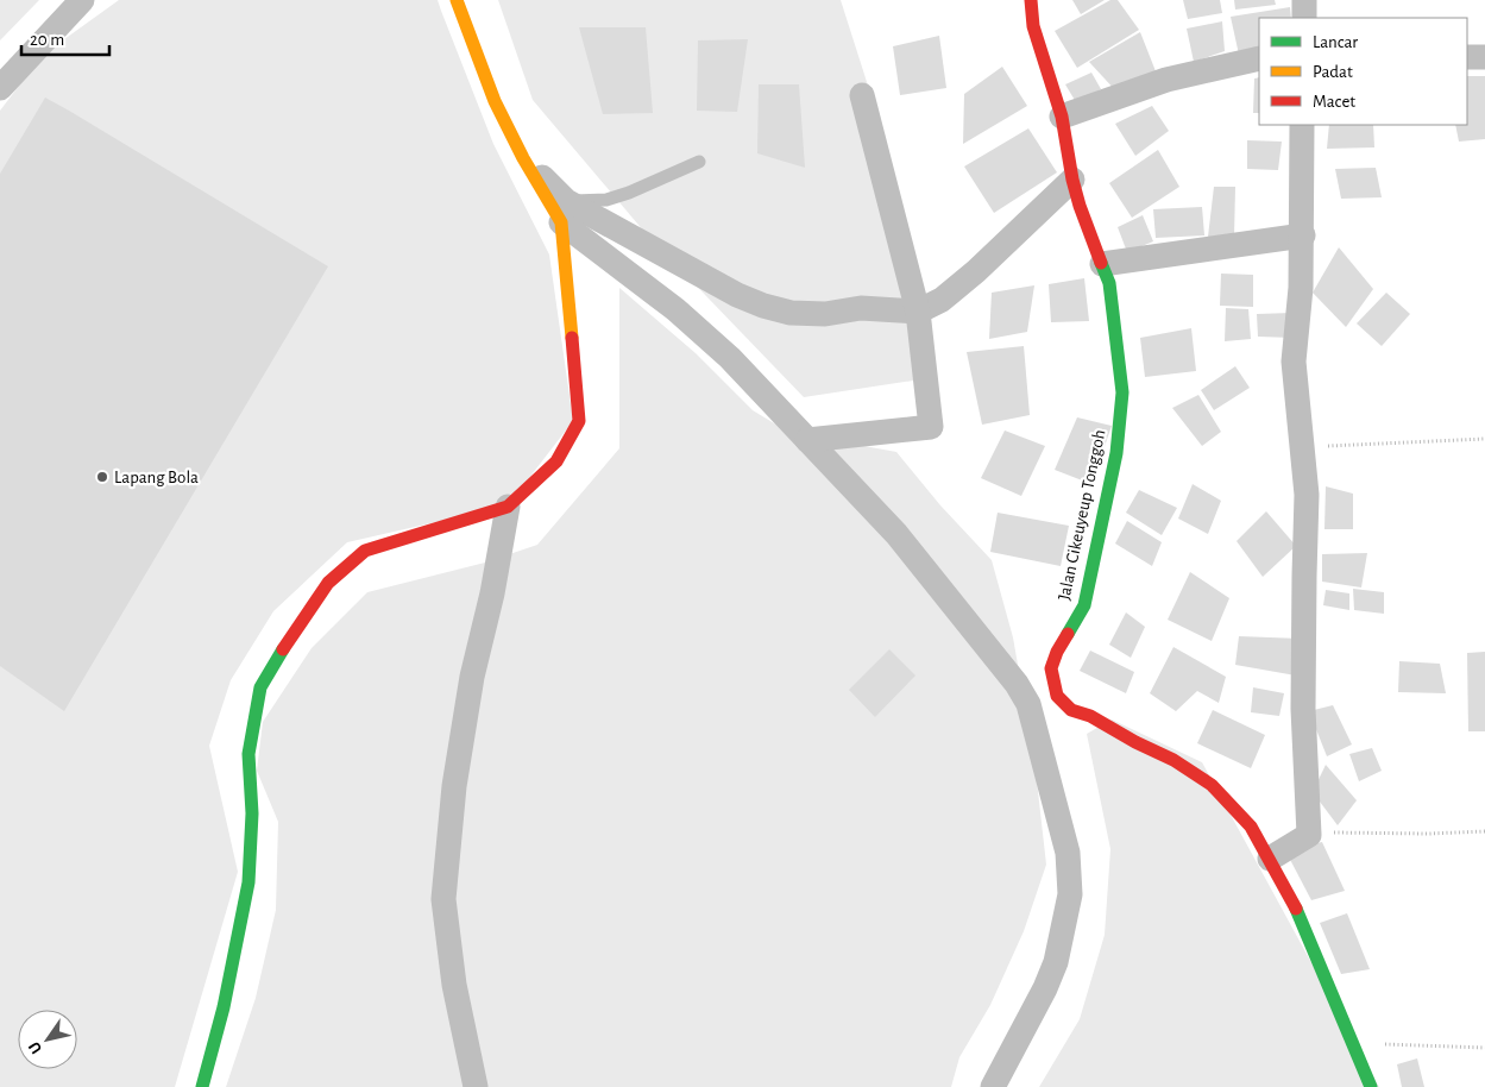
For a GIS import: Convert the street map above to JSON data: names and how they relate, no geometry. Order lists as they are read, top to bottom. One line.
{"streets":{"street":["Jalan Cikeuyeup Tonggoh"]},"places":["Lapang Bola"],"legend":["Lancar","Padat","Macet"],"scale_bar":"20 m","north":"bottom left"}
